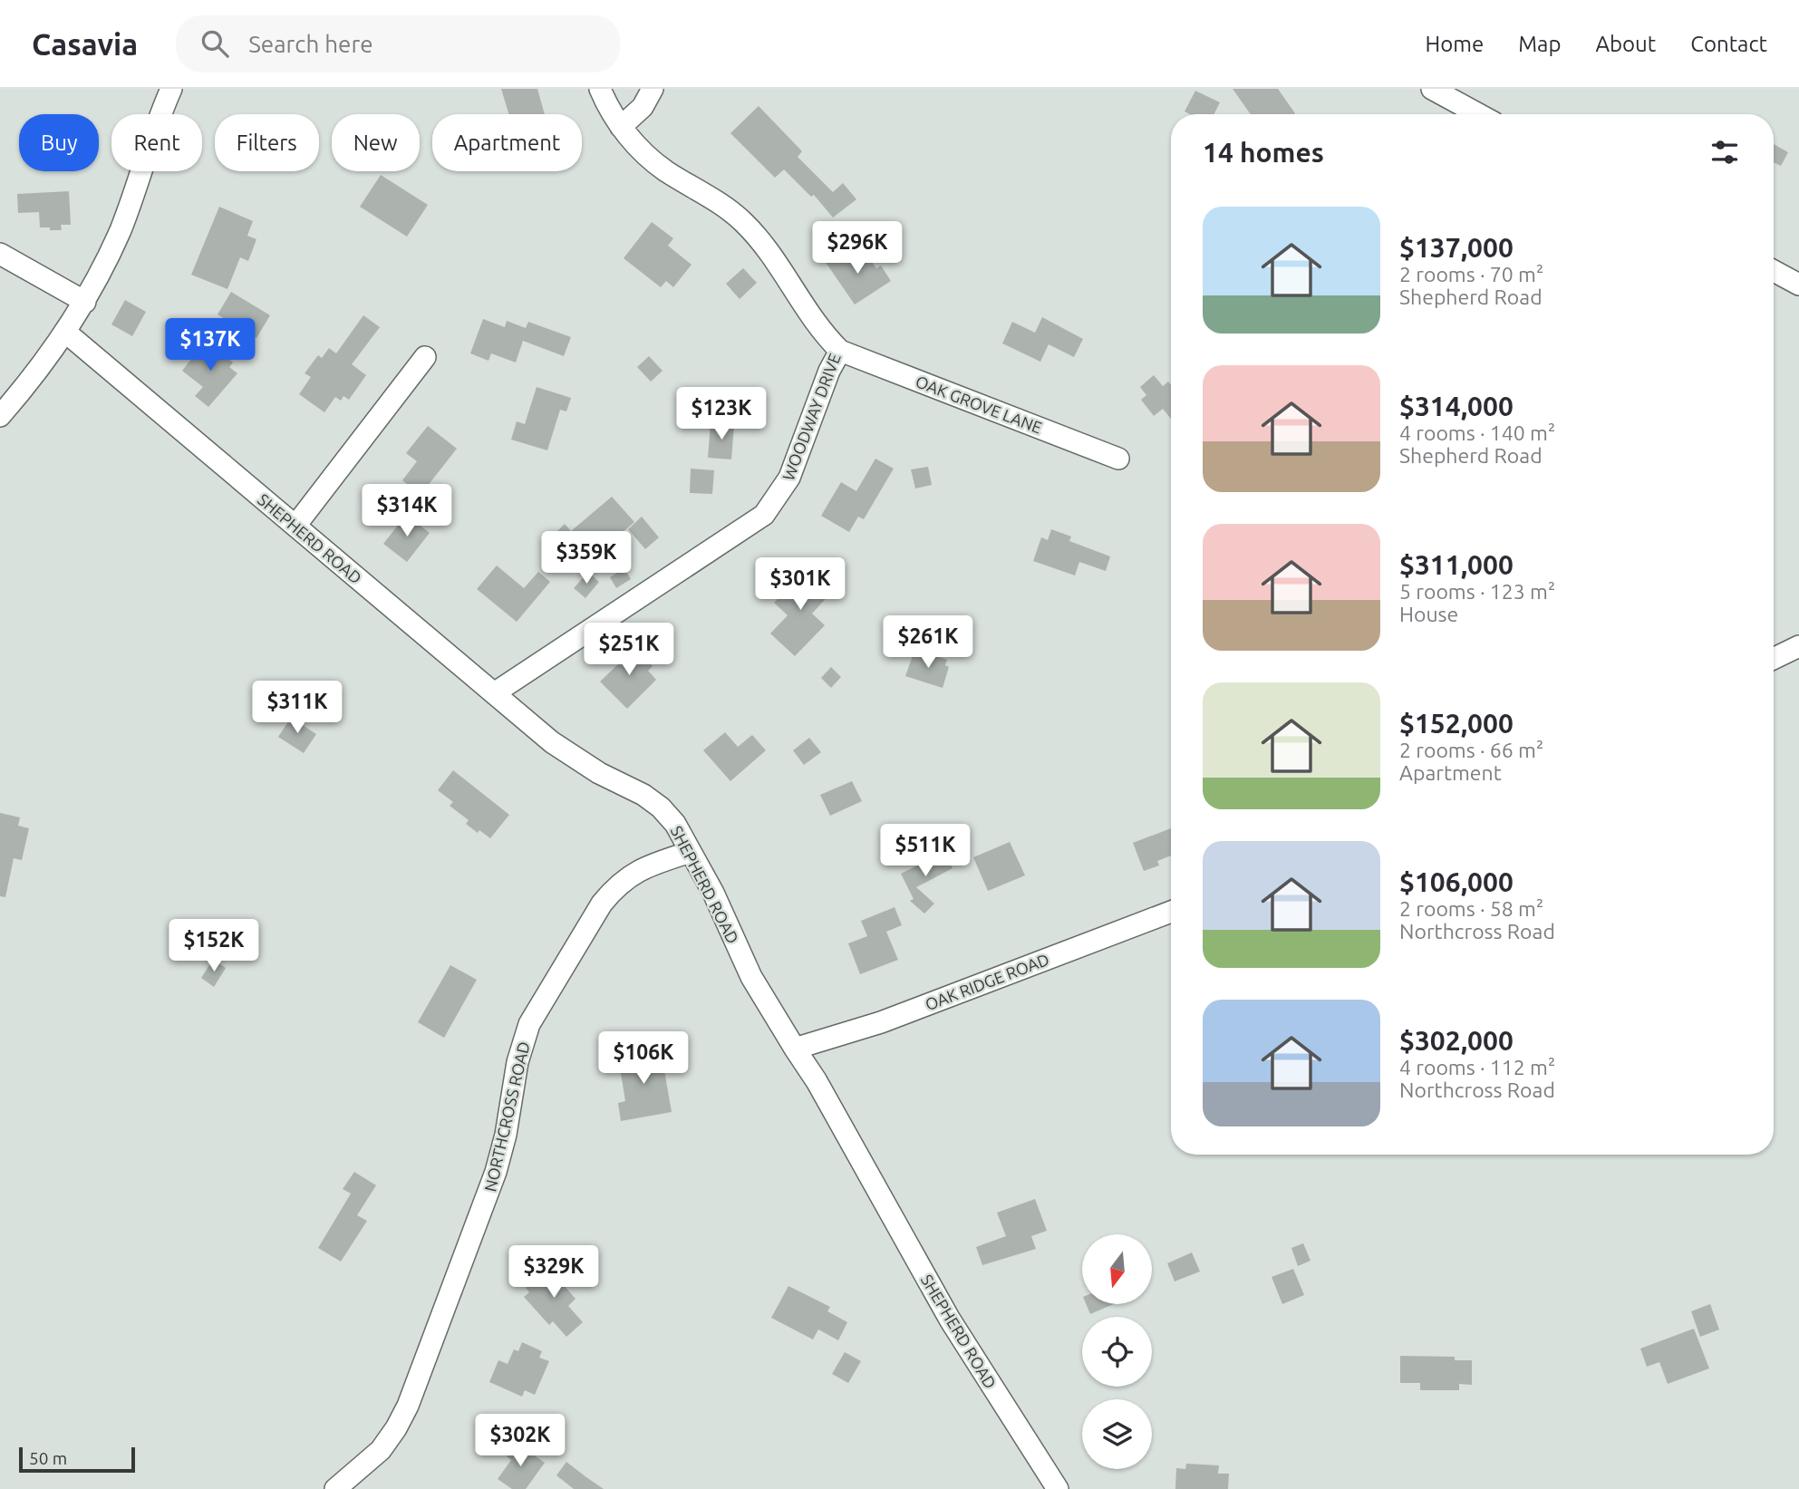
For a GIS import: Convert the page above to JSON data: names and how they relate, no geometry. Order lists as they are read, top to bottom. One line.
{"streets":{"street":["OAK GROVE LANE","WOODWAY DRIVE","SHEPHERD ROAD","OAK RIDGE ROAD","NORTHCROSS ROAD"]},"crossings":[["OAK GROVE LANE","WOODWAY DRIVE"],["WOODWAY DRIVE","SHEPHERD ROAD"],["SHEPHERD ROAD","OAK RIDGE ROAD"],["SHEPHERD ROAD","NORTHCROSS ROAD"]],"scale_bar":"50 m","north":"bottom","page":{"header":"Casavia","search":"Search here","nav":["Home","Map","About","Contact"],"chip":["Buy","Rent","Filters","New","Apartment"],"heading":"14 homes","list":[{"name":"$137,000","note":"2 rooms · 70 m² · Shepherd Road"},{"name":"$314,000","note":"4 rooms · 140 m² · Shepherd Road"},{"name":"$311,000","note":"5 rooms · 123 m² · House"},{"name":"$152,000","note":"2 rooms · 66 m² · Apartment"},{"name":"$106,000","note":"2 rooms · 58 m² · Northcross Road"},{"name":"$302,000","note":"4 rooms · 112 m² · Northcross Road"}],"price":["$296K","$137K","$123K","$314K","$359K","$301K","$261K","$251K","$311K","$511K","$152K","$106K","$329K","$302K"],"scale":"50 m"}}
